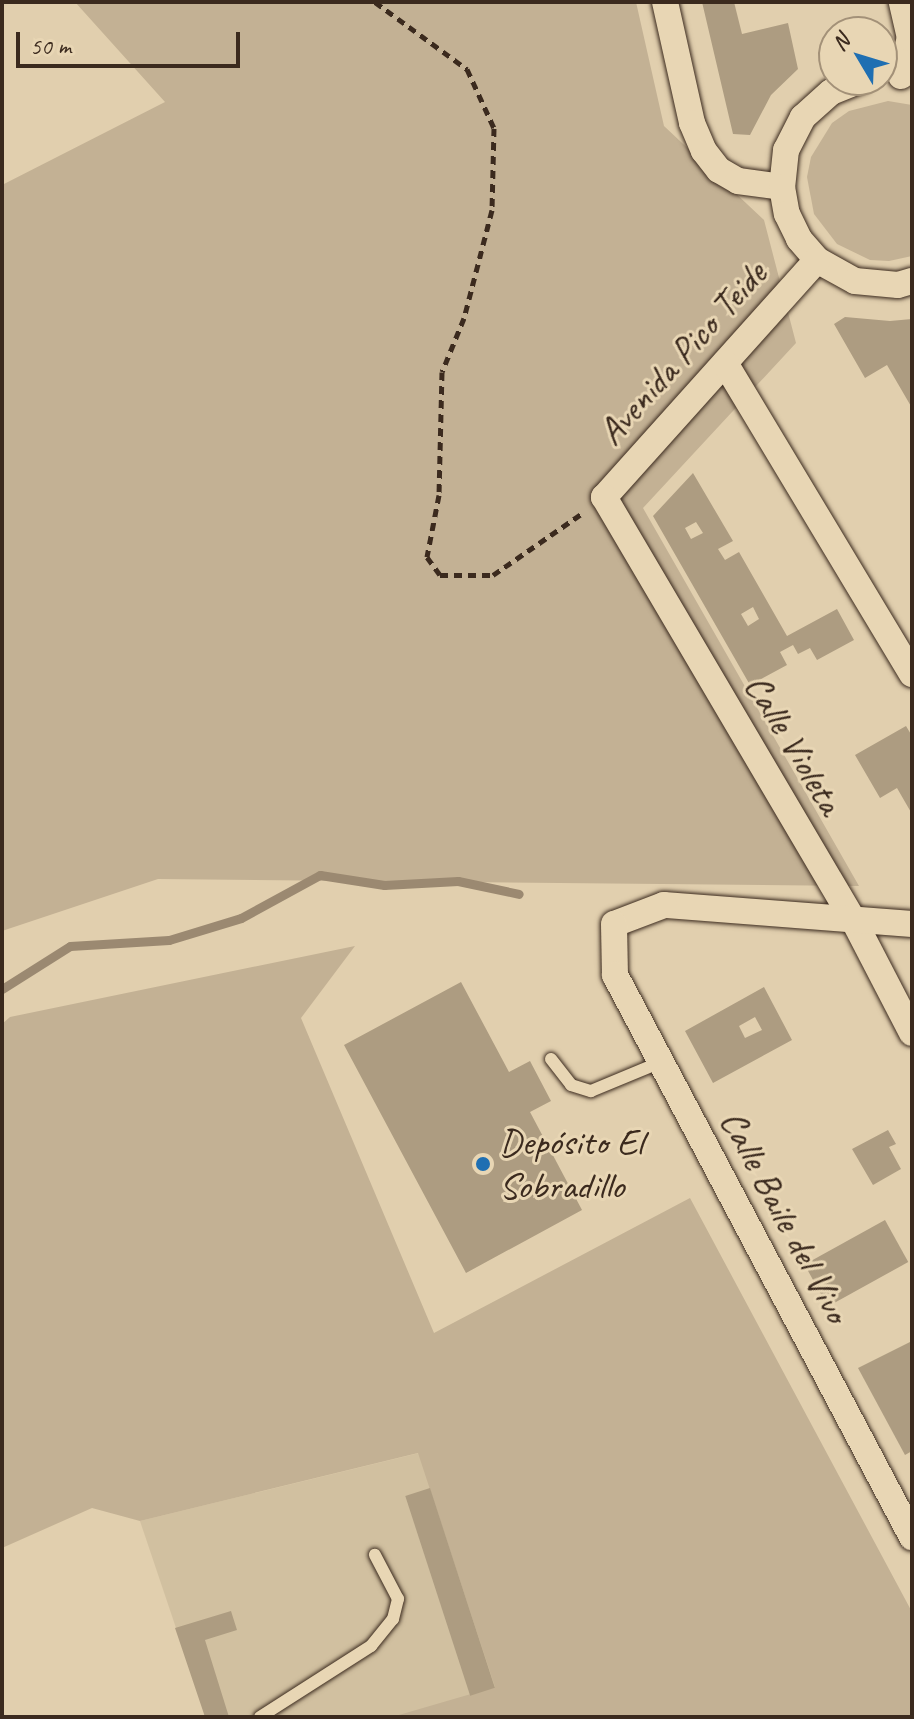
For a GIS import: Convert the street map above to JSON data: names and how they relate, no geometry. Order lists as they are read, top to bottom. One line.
{"streets":{"street":["Avenida Pico Teide","Calle Violeta","Calle Baile del Vivo"]},"crossings":[["Avenida Pico Teide","Calle Violeta"],["Calle Violeta","Calle Baile del Vivo"]],"places":["Depósito El Sobradillo"],"scale_bar":"50 m","north":"top left"}
